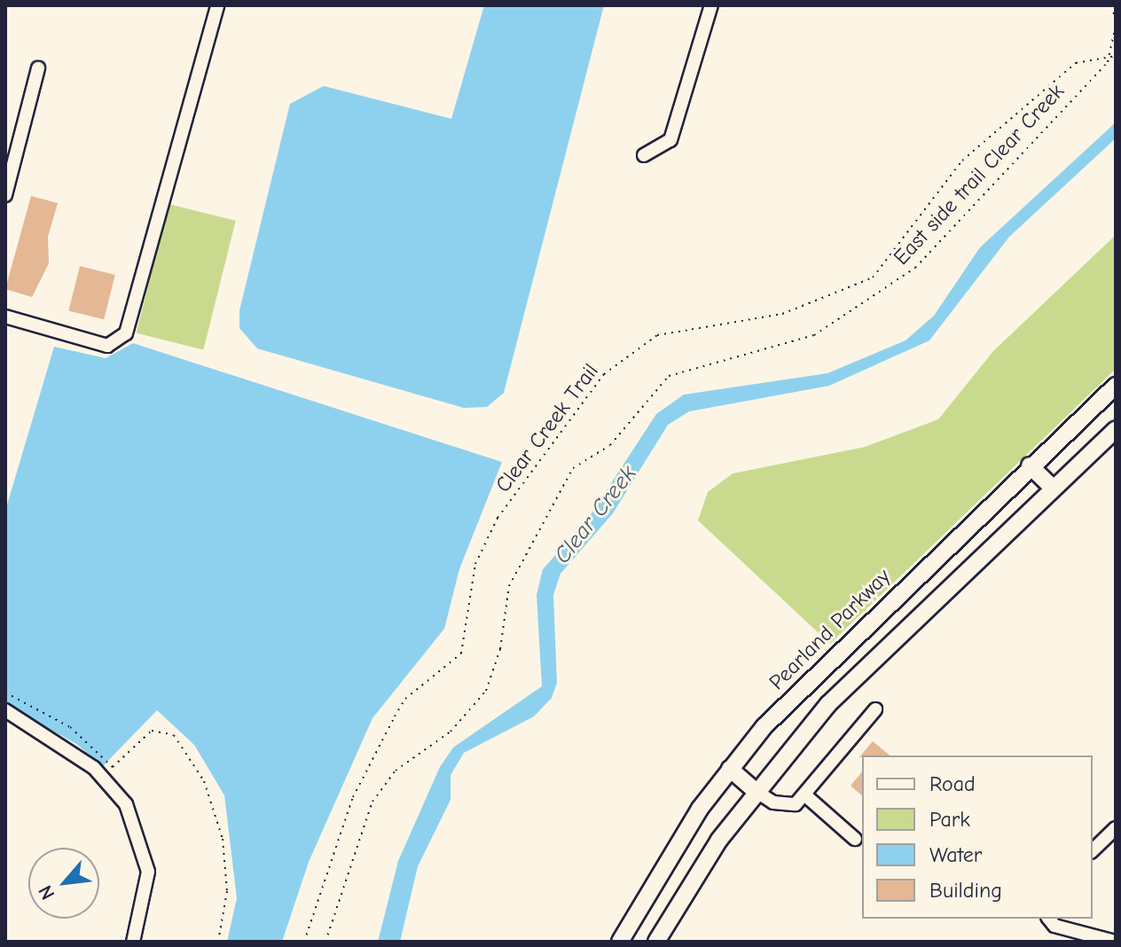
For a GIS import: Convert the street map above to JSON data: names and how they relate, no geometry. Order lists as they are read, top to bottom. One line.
{"streets":{"main road":["Pearland Parkway"],"path":["East side trail Clear Creek","Clear Creek Trail"]},"crossings":[["East side trail Clear Creek","Clear Creek Trail"]],"water":["Clear Creek"],"legend":["Road","Park","Water","Building"],"north":"bottom left"}
